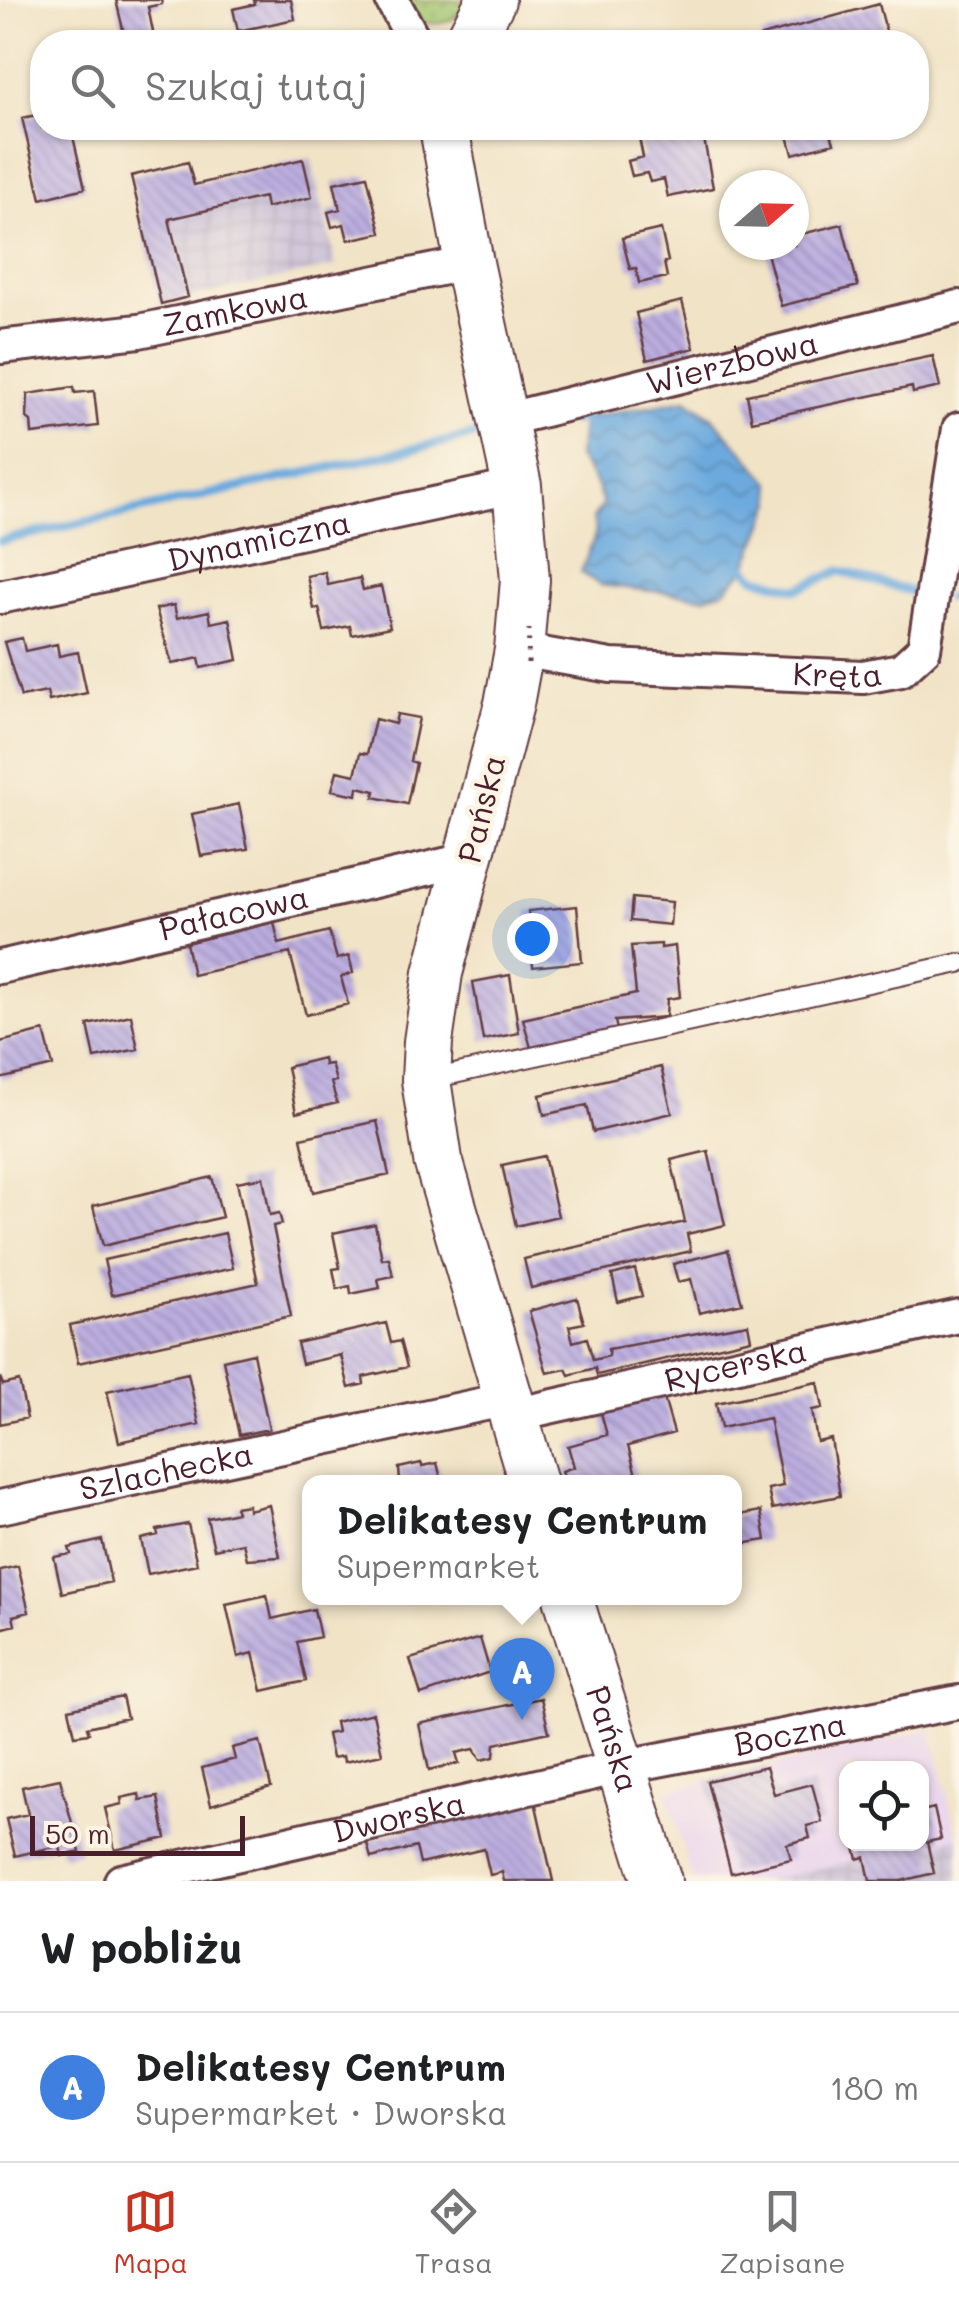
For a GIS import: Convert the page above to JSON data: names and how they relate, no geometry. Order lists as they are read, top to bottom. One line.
{"streets":{"street":["Zamkowa","Wierzbowa","Dynamiczna","Kręta","Pańska","Pałacowa","Rycerska","Szlachecka","Boczna","Dworska"]},"crossings":[["Zamkowa","Pańska"],["Wierzbowa","Pańska"],["Dynamiczna","Pańska"],["Kręta","Pańska"],["Pańska","Pałacowa"],["Pańska","Rycerska"],["Pańska","Szlachecka"],["Pańska","Boczna"],["Pańska","Dworska"],["Rycerska","Szlachecka"],["Boczna","Dworska"]],"scale_bar":"50 m","north":"right","page":{"search":"Szukaj tutaj","popup":["Delikatesy Centrum","Supermarket"],"pins":"A","scale":"50 m","heading":"W pobliżu","list":[{"mark":"A","name":"Delikatesy Centrum","note":"Supermarket · Dworska","value":"180 m"}],"nav":["Mapa","Trasa","Zapisane"]}}
